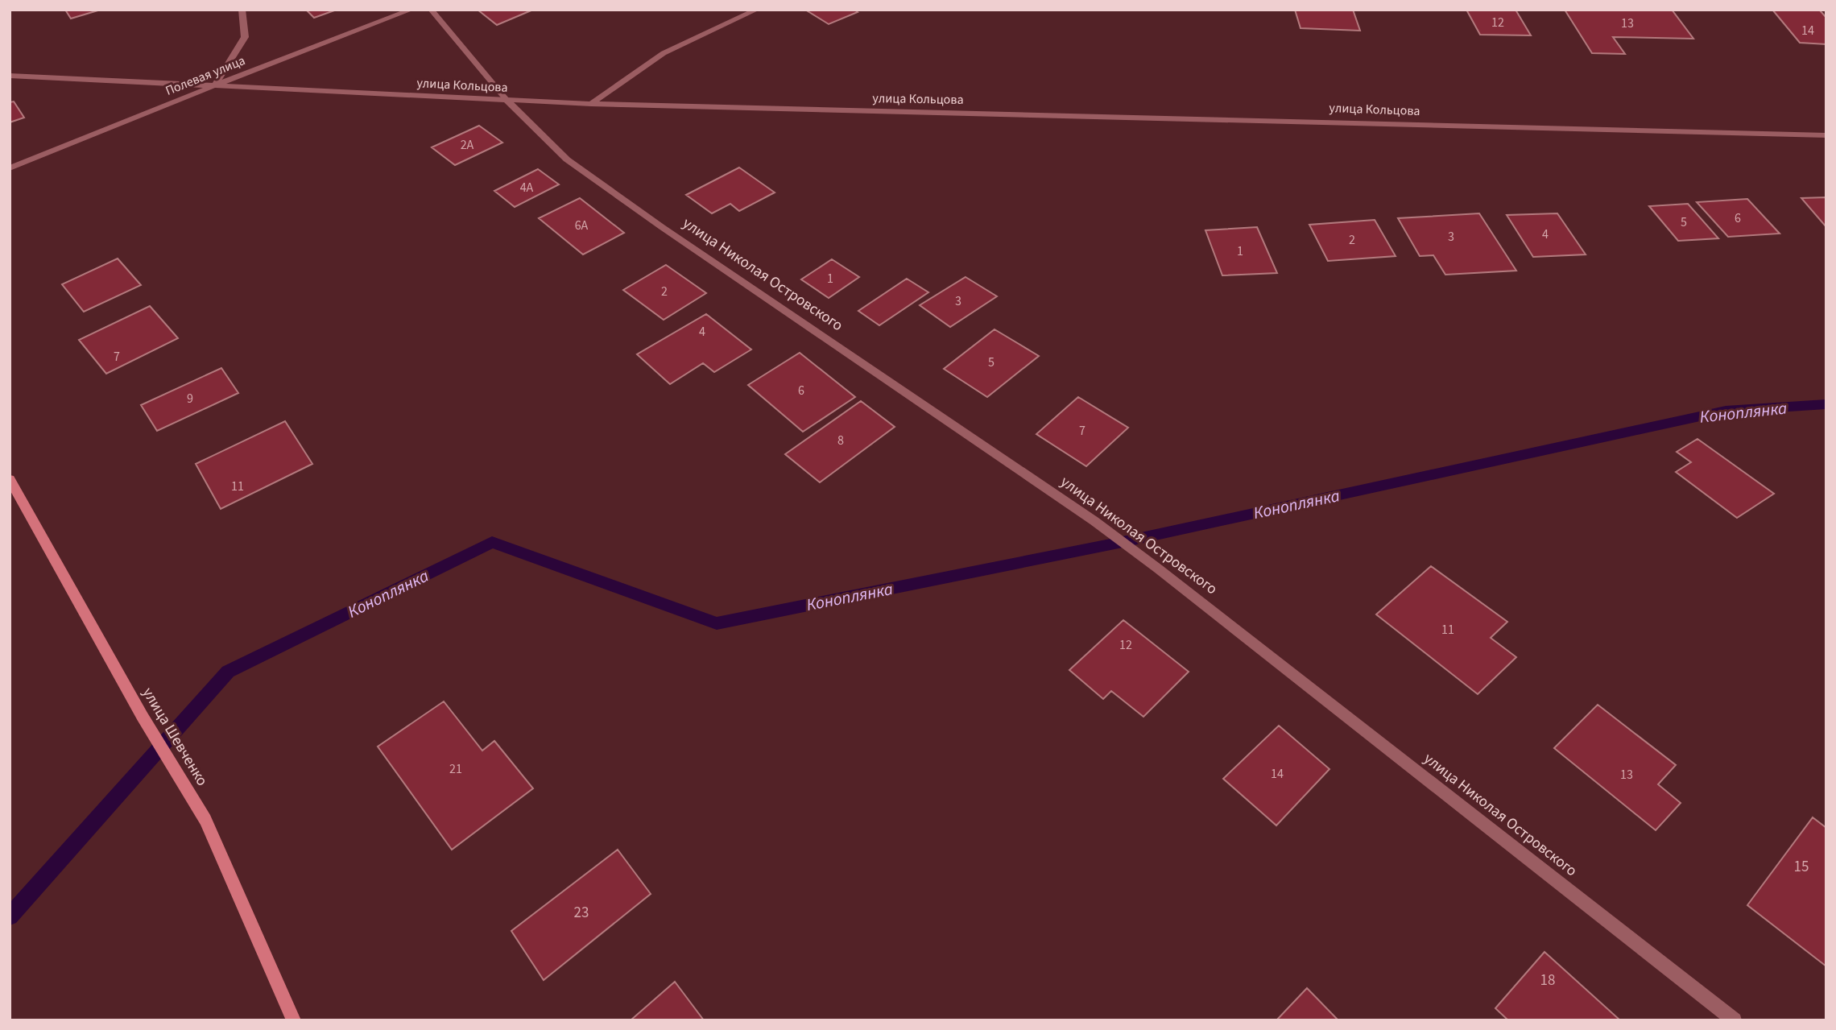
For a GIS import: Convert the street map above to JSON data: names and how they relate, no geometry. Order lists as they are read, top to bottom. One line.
{"streets":{"main road":["улица Шевченко"],"street":["Полевая улица","улица Кольцова","улица Николая Островского"]},"crossings":[["Полевая улица","улица Кольцова"],["улица Кольцова","улица Николая Островского"]],"water":["Коноплянка"],"house_numbers":["12","13","14","2А","4А","6","5","6А","4","3","2","1","1","2","3","4","7","5","6","9","7","8","11","11","12","21","14","13","15","23","18"]}
